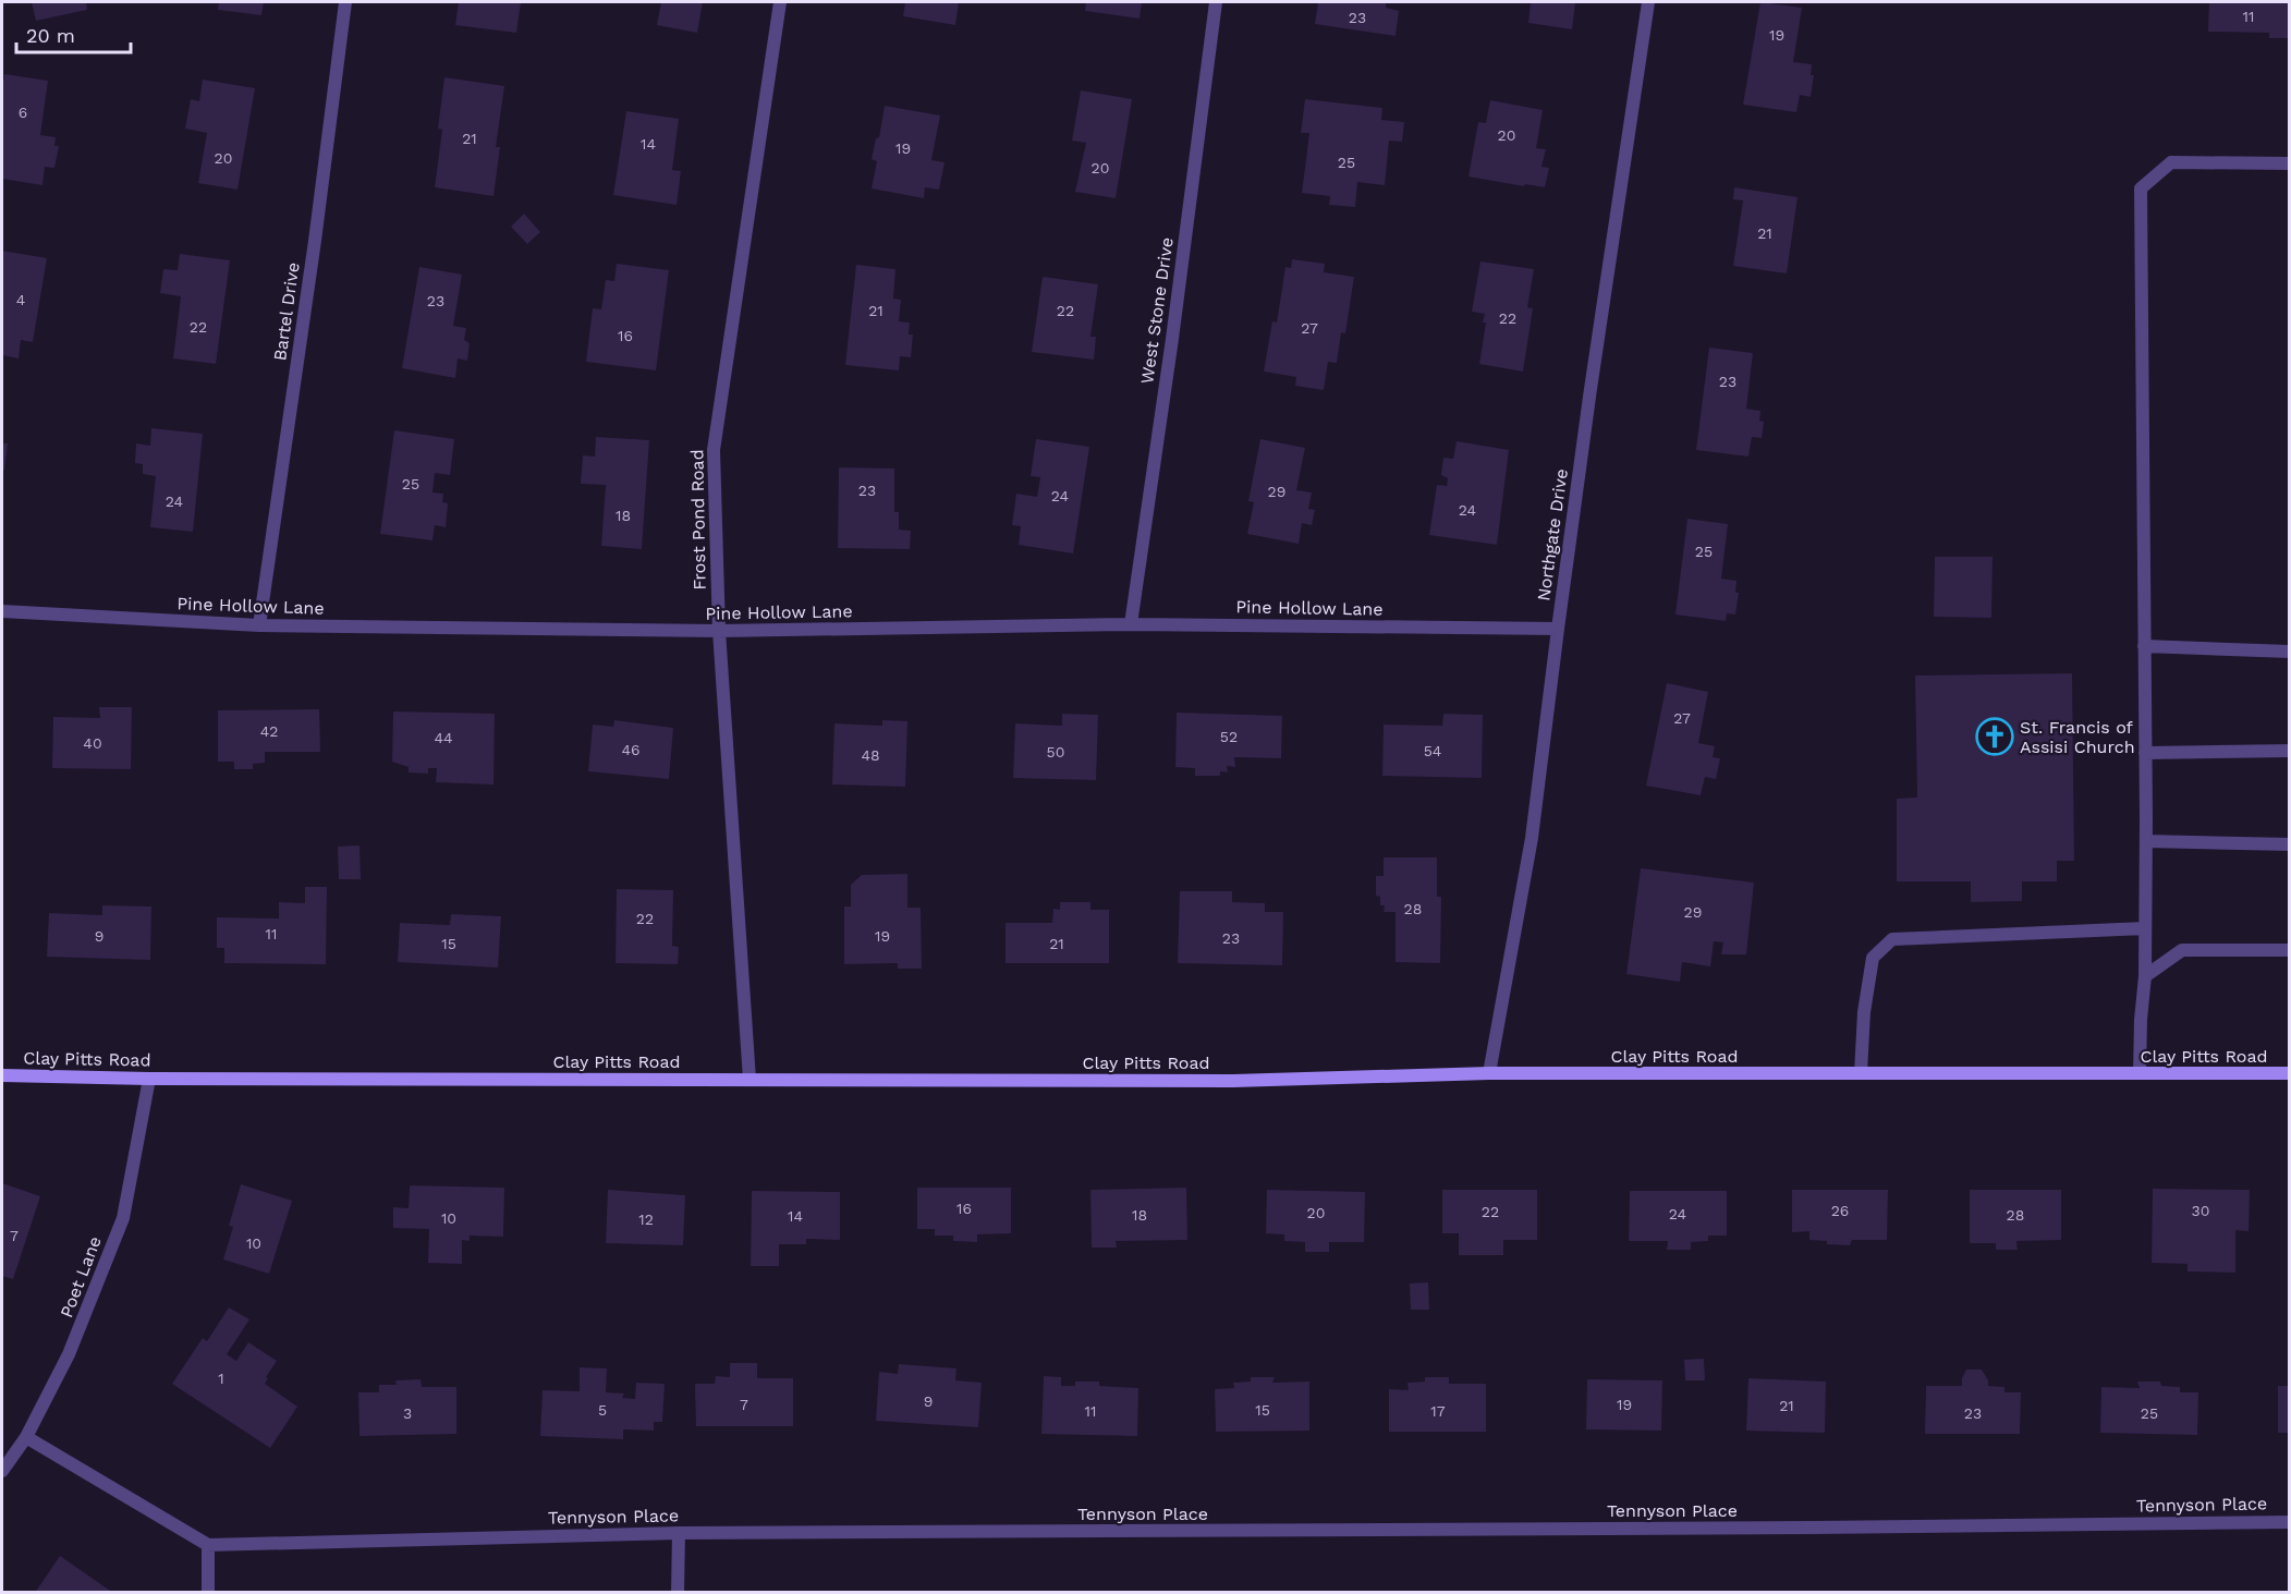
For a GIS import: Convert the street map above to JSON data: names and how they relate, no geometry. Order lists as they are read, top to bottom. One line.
{"streets":{"street":["West Stone Drive","Bartel Drive","Frost Pond Road","Northgate Drive","Pine Hollow Lane","Clay Pitts Road","Poet Lane","Tennyson Place"]},"crossings":[["West Stone Drive","Pine Hollow Lane"],["Bartel Drive","Pine Hollow Lane"],["Frost Pond Road","Pine Hollow Lane"],["Frost Pond Road","Clay Pitts Road"],["Northgate Drive","Pine Hollow Lane"],["Northgate Drive","Clay Pitts Road"],["Clay Pitts Road","Poet Lane"]],"places":{"church":["St. Francis of Assisi Church"]},"house_numbers":["11","23","19","6","20","21","14","19","20","25","20","21","4","23","21","22","22","22","27","16","23","25","23","29","24","24","24","18","25","27","42","52","44","40","46","54","50","48","28","29","22","11","9","19","23","15","21","16","26","30","22","20","24","18","28","14","10","12","7","10","1","9","7","19","21","5","15","11","17","3","23","25"],"scale_bar":"20 m"}
